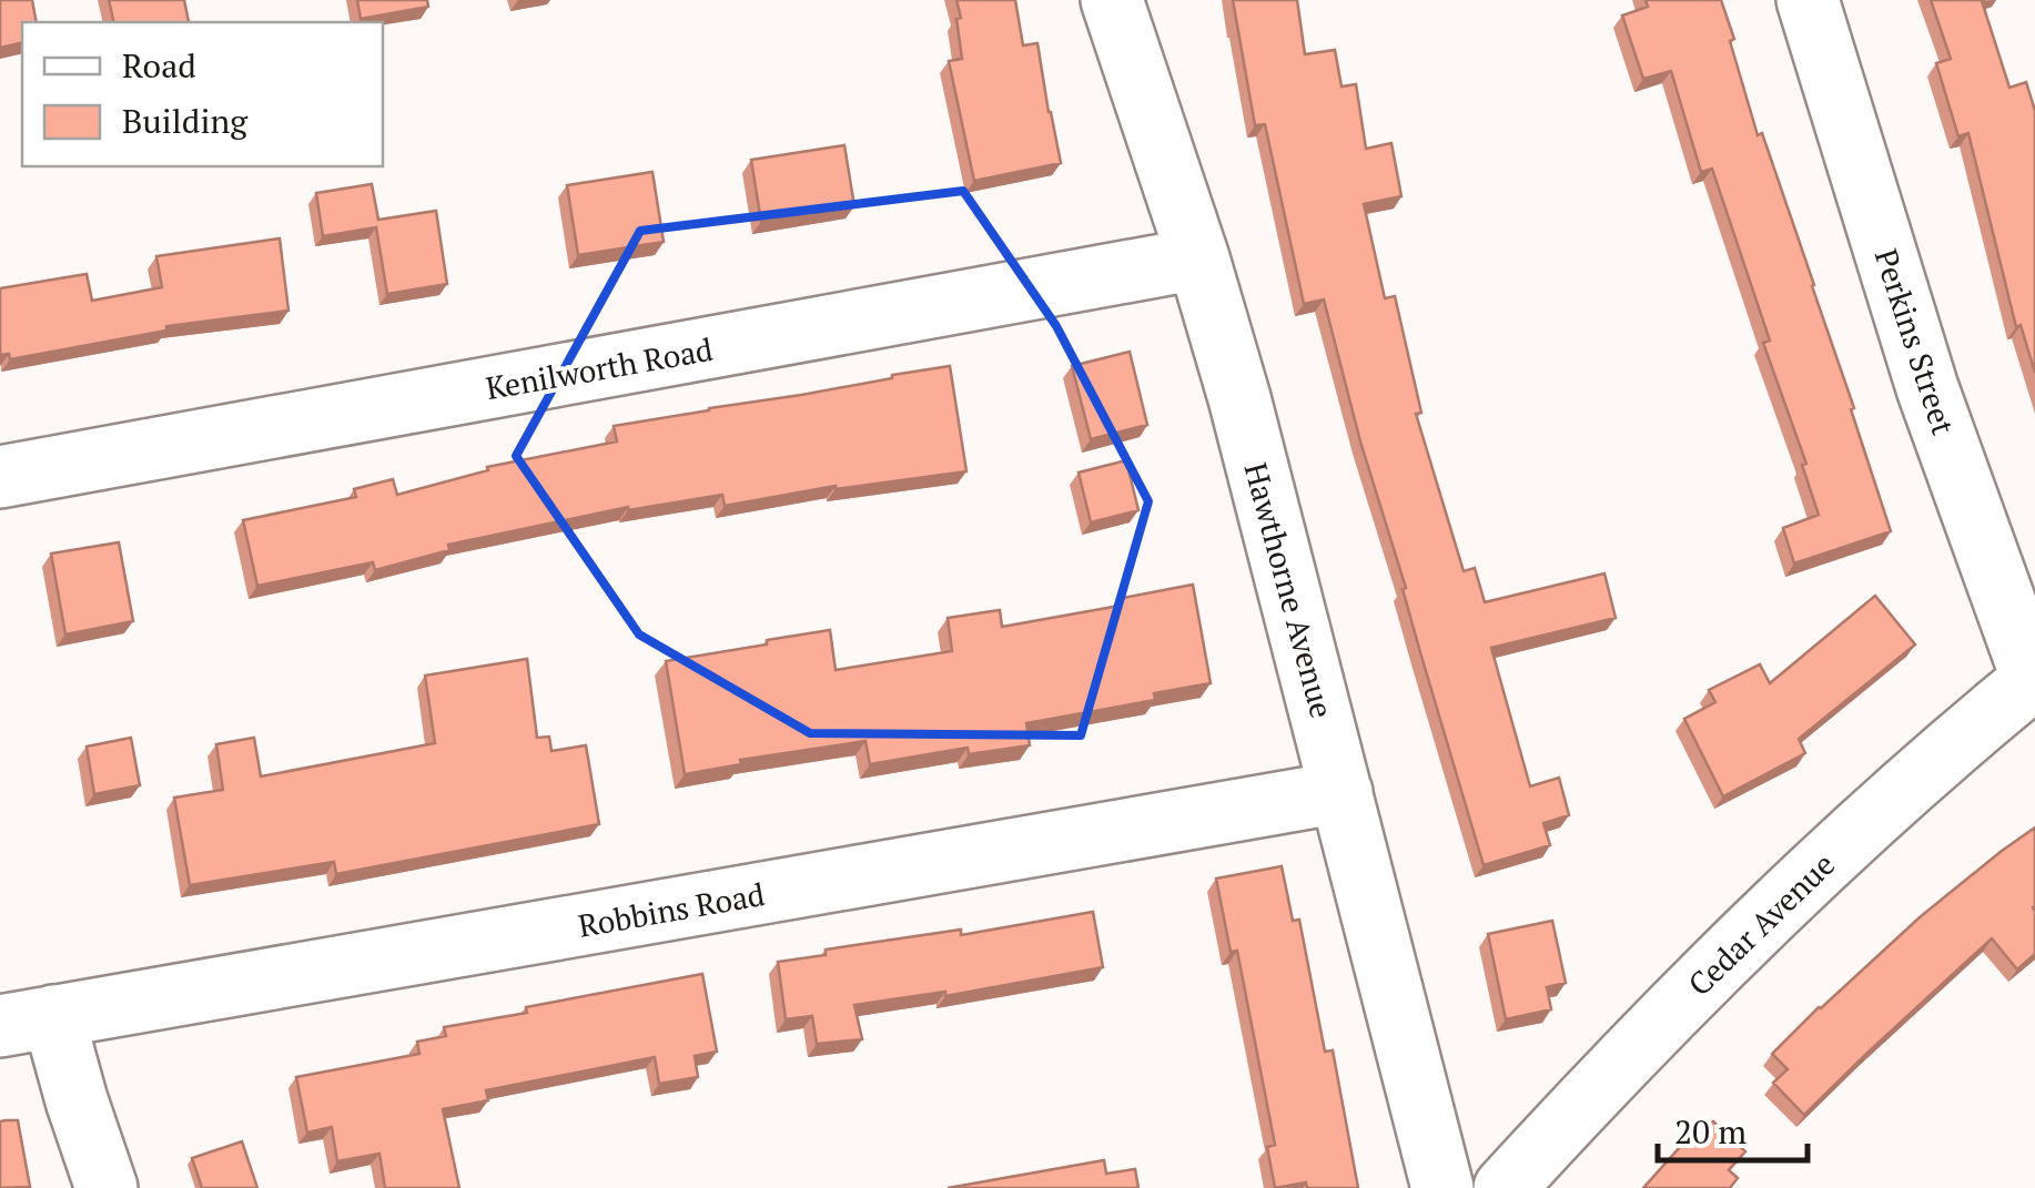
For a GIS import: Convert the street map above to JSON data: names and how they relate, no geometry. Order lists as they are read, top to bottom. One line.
{"streets":{"street":["Perkins Street","Kenilworth Road","Hawthorne Avenue","Robbins Road","Cedar Avenue"]},"crossings":[["Perkins Street","Cedar Avenue"],["Kenilworth Road","Hawthorne Avenue"],["Hawthorne Avenue","Robbins Road"]],"legend":["Road","Building"],"scale_bar":"20 m"}
